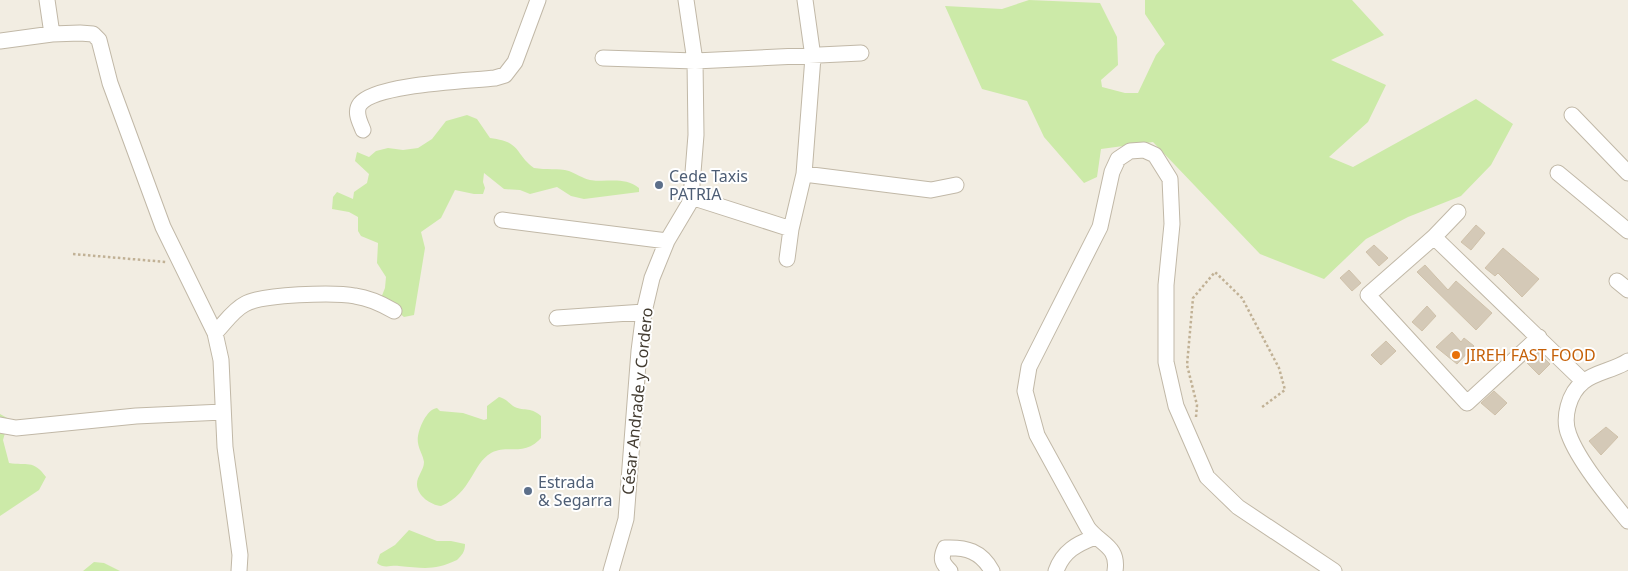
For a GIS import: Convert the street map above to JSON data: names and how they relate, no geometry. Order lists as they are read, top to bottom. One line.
{"streets":{"street":["César Andrade y Cordero"]},"places":["Cede Taxis PATRIA","JIREH FAST FOOD","Estrada & Segarra"]}
